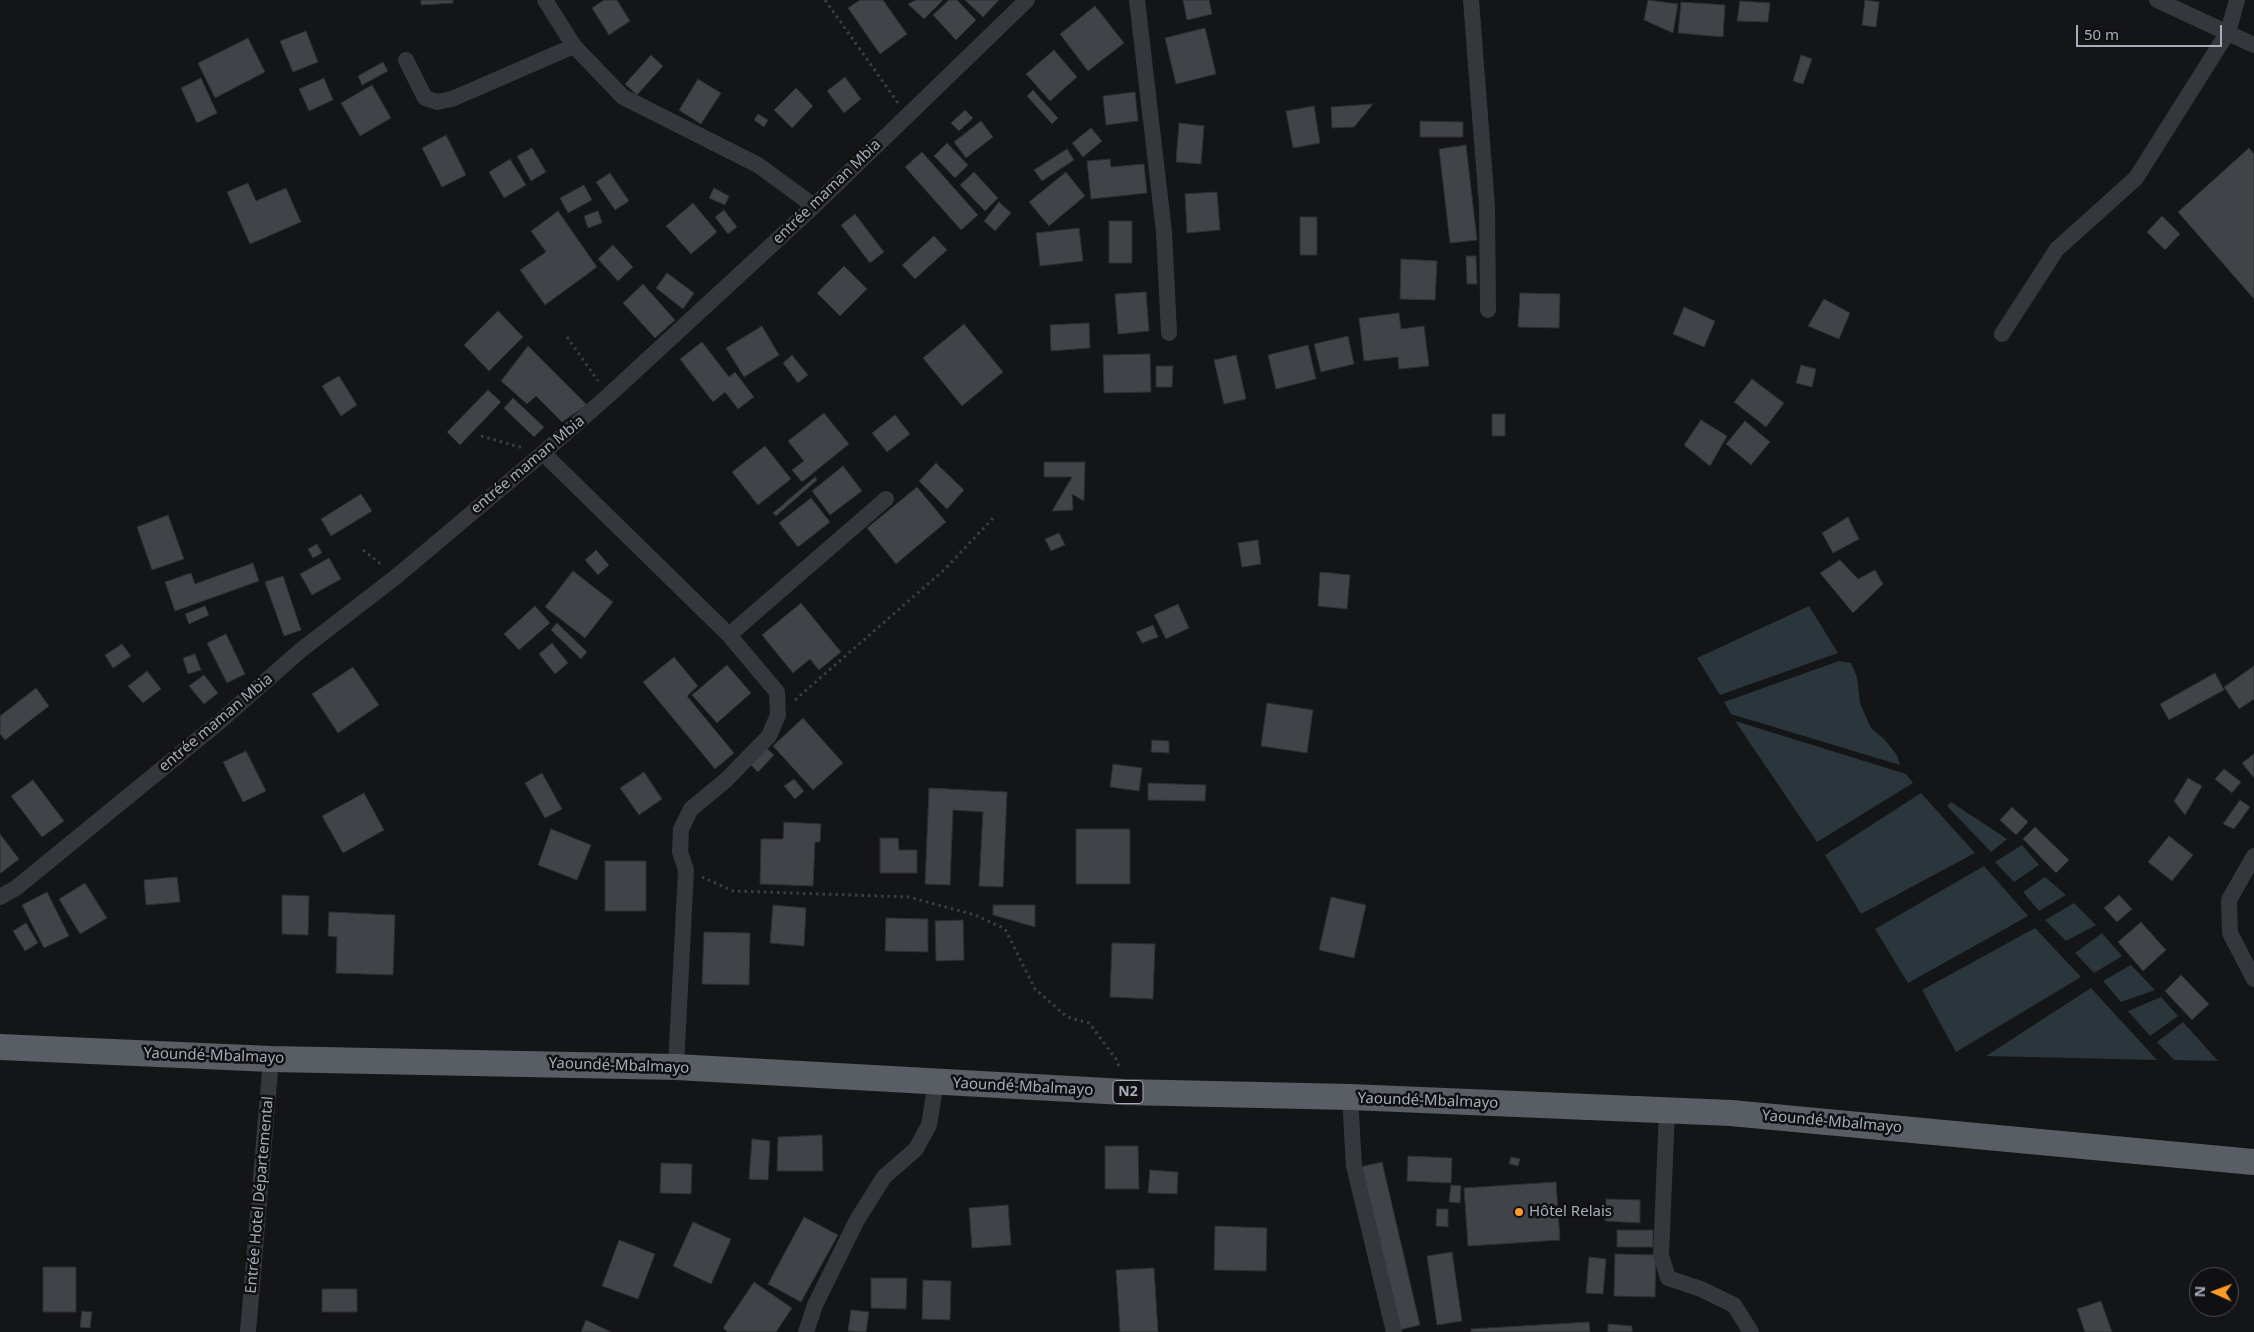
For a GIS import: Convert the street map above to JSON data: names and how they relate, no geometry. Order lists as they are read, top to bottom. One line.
{"streets":{"highway":["Yaoundé-Mbalmayo","N2"],"street":["entrée maman Mbia","Entrée Hotel Départemental"]},"crossings":[["Yaoundé-Mbalmayo","Entrée Hotel Départemental"]],"places":["Hôtel Relais"],"scale_bar":"50 m","north":"left"}
